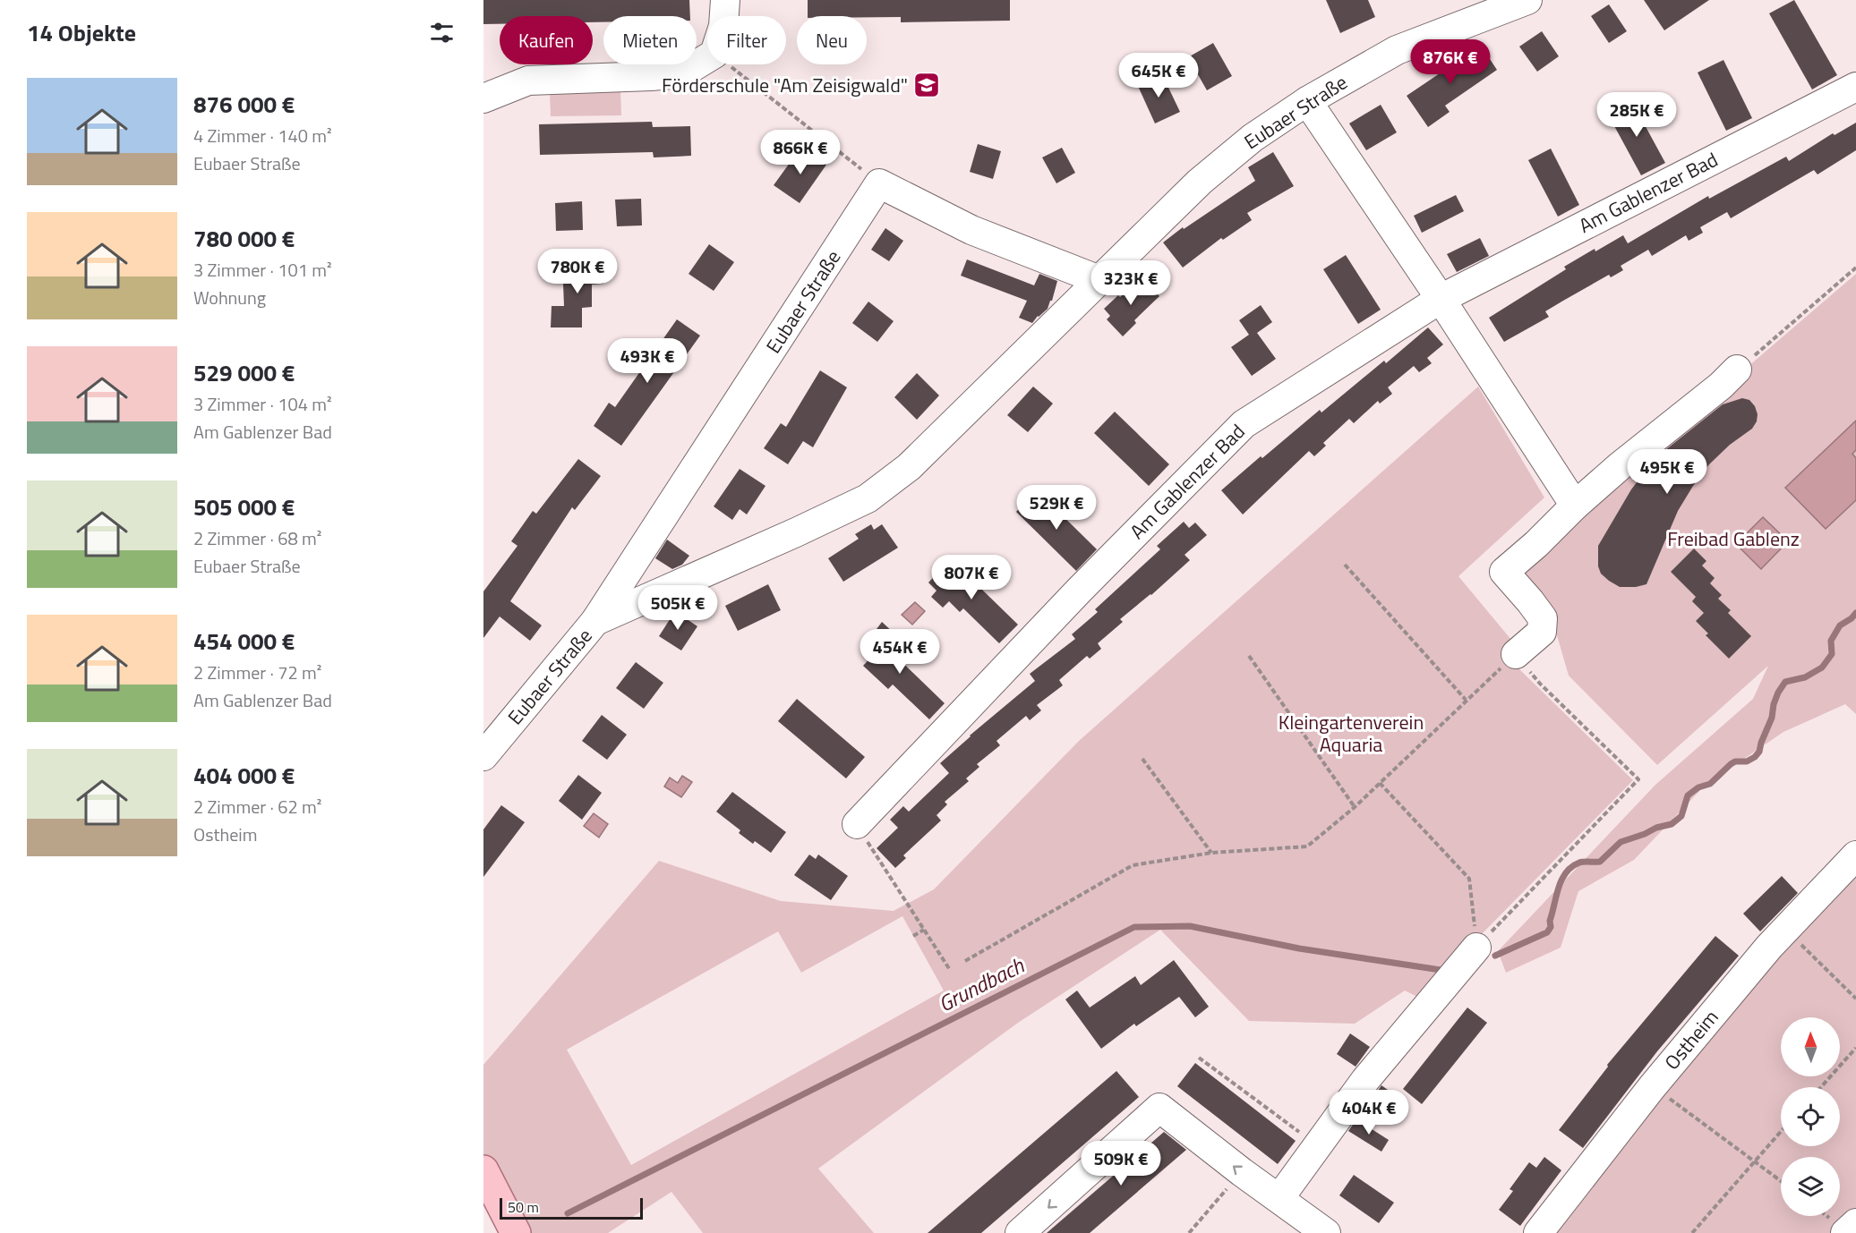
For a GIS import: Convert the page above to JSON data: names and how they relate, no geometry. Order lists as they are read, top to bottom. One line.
{"streets":{"street":["Eubaer Straße","Am Gablenzer Bad","Ostheim"]},"water":["Grundbach"],"parks":["Freibad Gablenz","Kleingartenverein Aquaria"],"places":{"school or university":["Förderschule \"Am Zeisigwald\""]},"scale_bar":"50 m","north":"top","page":{"heading":"14 Objekte","chip":["Kaufen","Mieten","Filter","Neu"],"price":["876K €","645K €","285K €","866K €","780K €","323K €","493K €","495K €","529K €","807K €","505K €","454K €","404K €","509K €"],"list":[{"name":"876 000 €","note":"4 Zimmer · 140 m² · Eubaer Straße"},{"name":"780 000 €","note":"3 Zimmer · 101 m² · Wohnung"},{"name":"529 000 €","note":"3 Zimmer · 104 m² · Am Gablenzer Bad"},{"name":"505 000 €","note":"2 Zimmer · 68 m² · Eubaer Straße"},{"name":"454 000 €","note":"2 Zimmer · 72 m² · Am Gablenzer Bad"},{"name":"404 000 €","note":"2 Zimmer · 62 m² · Ostheim"}],"scale":"50 m"}}
